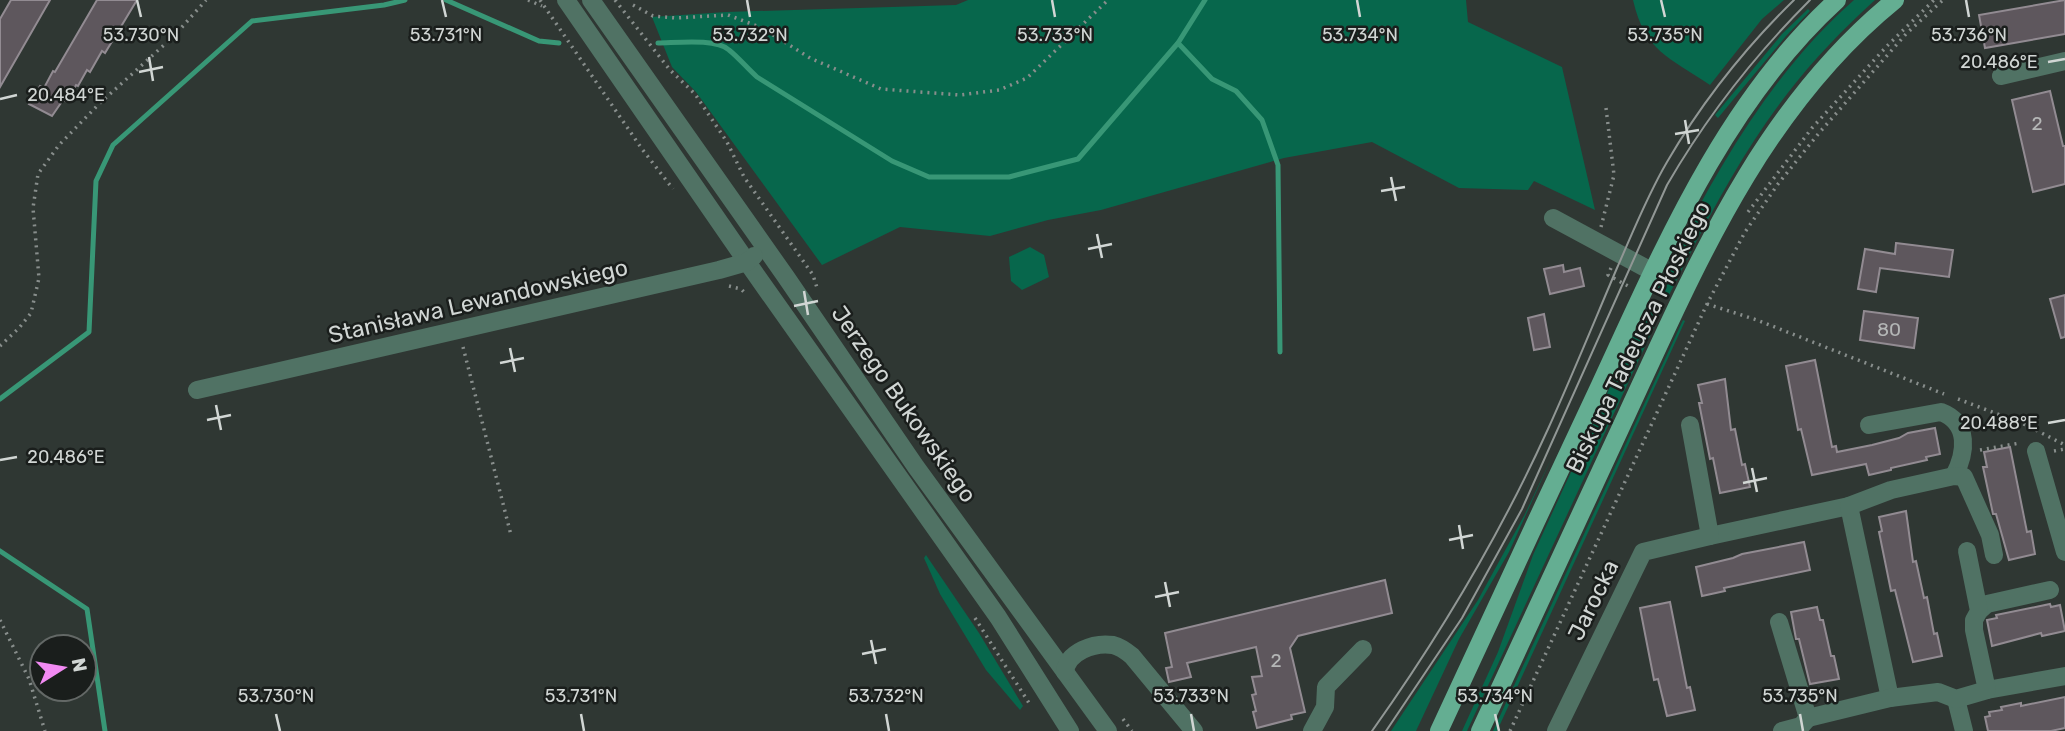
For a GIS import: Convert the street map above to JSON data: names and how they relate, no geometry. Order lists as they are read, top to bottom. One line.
{"streets":{"main road":["Biskupa Tadeusza Płoskiego"],"street":["Stanisława Lewandowskiego","Jerzego Bukowskiego","Jarocka"]},"crossings":[["Stanisława Lewandowskiego","Jerzego Bukowskiego"]],"house_numbers":["2","80","2"],"north":"right","coordinates":["53.730°N","53.731°N","53.732°N","53.733°N","53.734°N","53.735°N","53.736°N","20.486°E","20.484°E","20.488°E"]}
